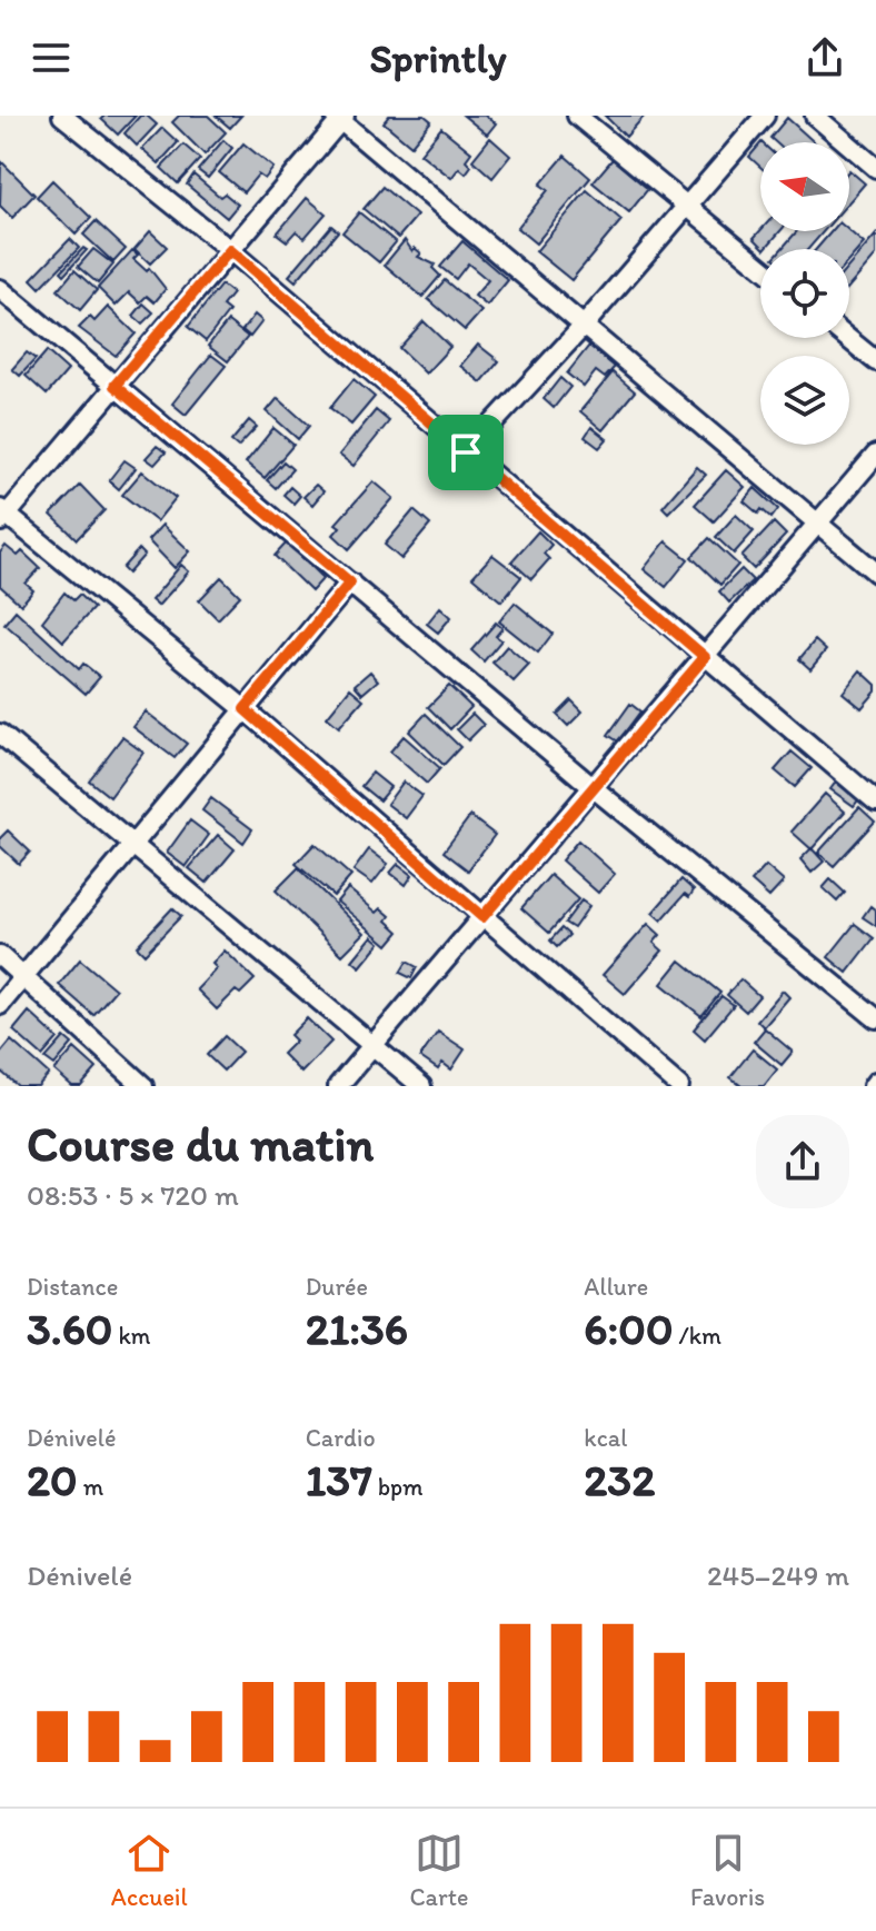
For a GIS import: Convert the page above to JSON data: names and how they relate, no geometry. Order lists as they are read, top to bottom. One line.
{"north":"left","page":{"header":"Sprintly","heading":["Course du matin","08:53 · 5 × 720 m"],"stats":[["Distance","3.60 km"],["Durée","21:36"],["Allure","6:00 /km"],["Dénivelé","20 m"],["Cardio","137 bpm"],["kcal","232"]],"chart":["Dénivelé","245–249 m"],"tabs":["Accueil","Carte","Favoris"]}}
